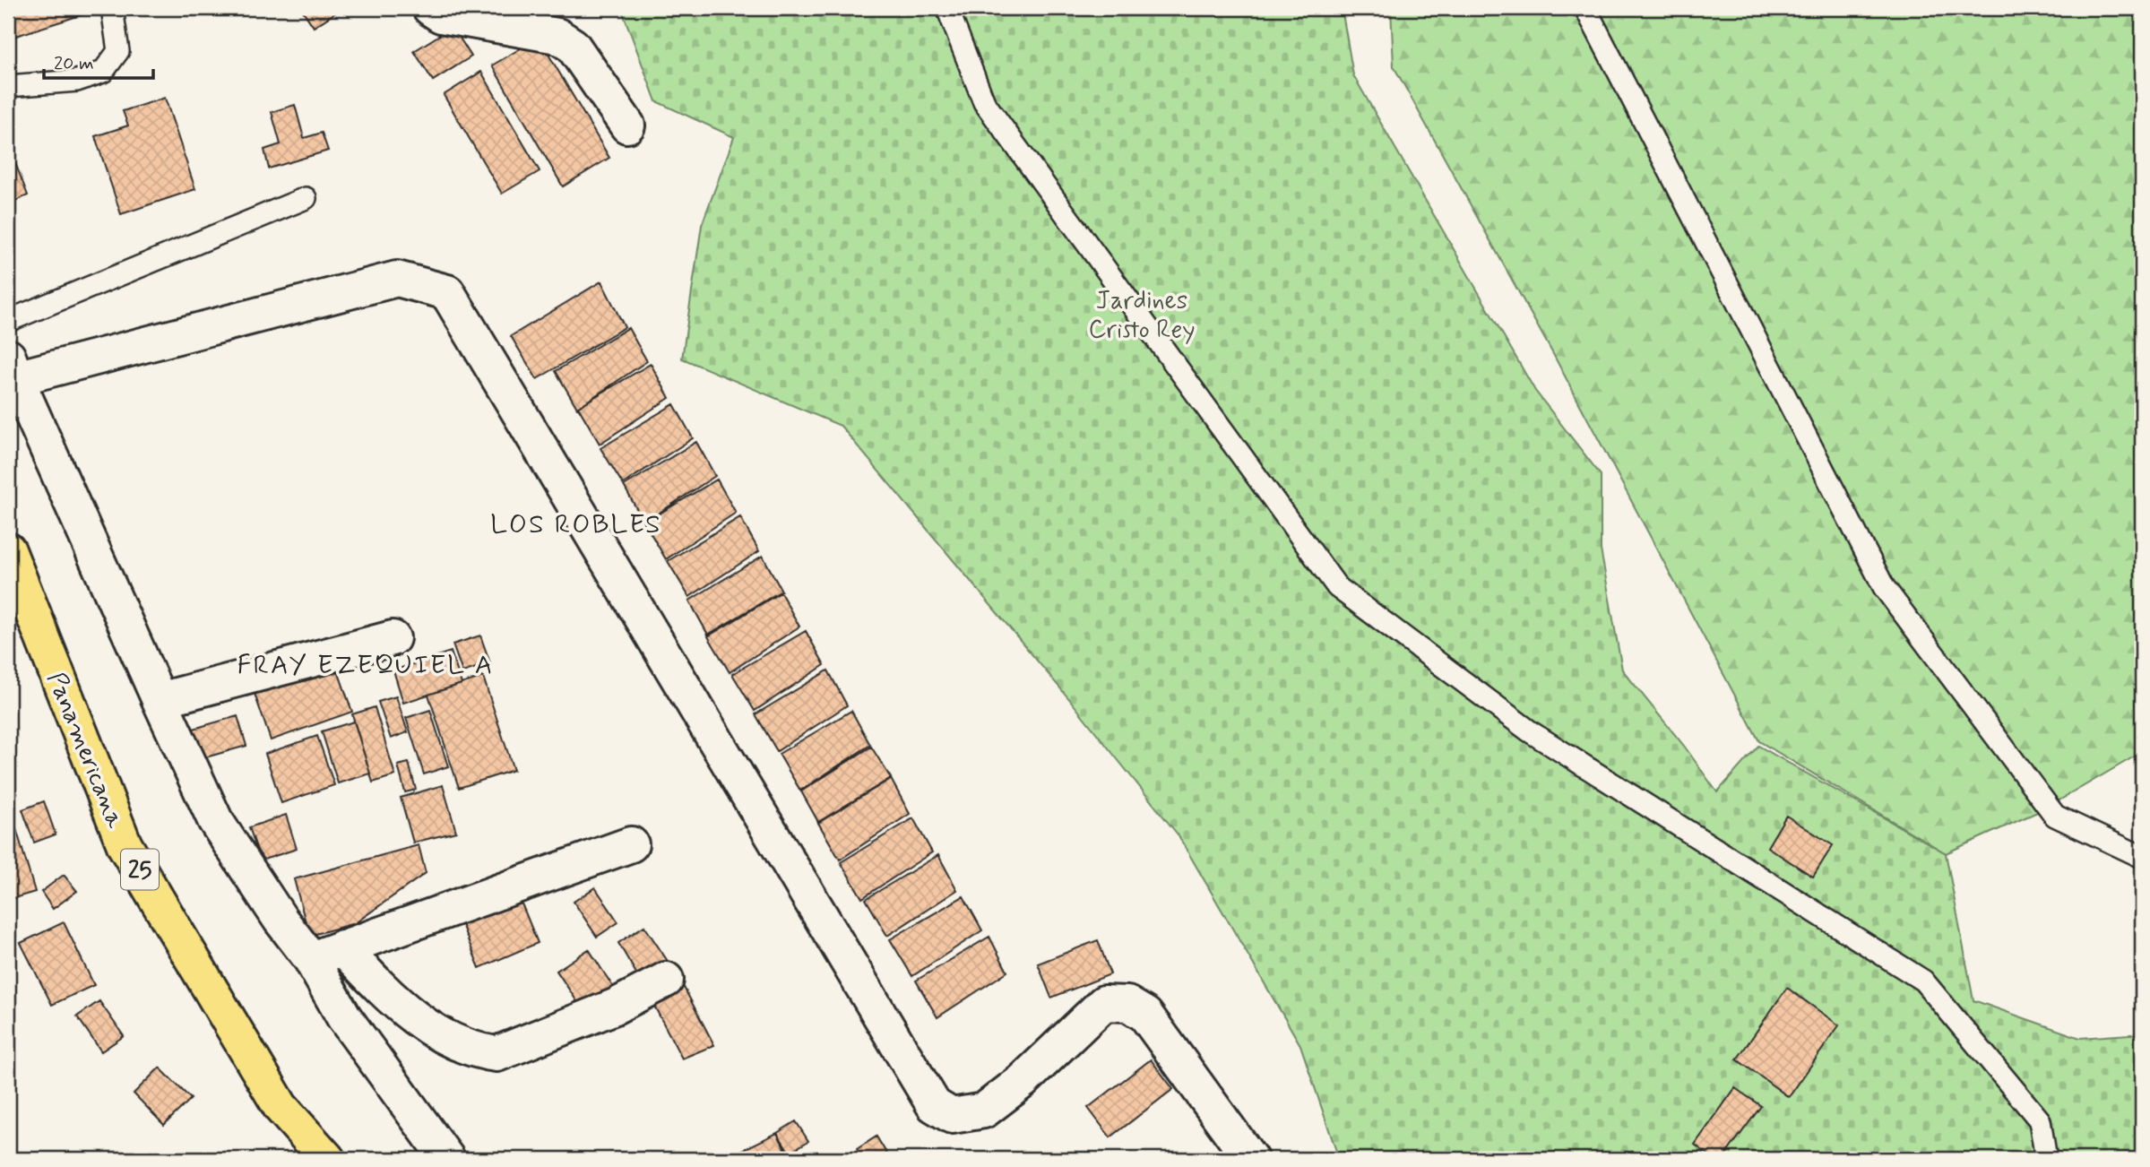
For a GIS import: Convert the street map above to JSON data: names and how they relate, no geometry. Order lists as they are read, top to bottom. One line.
{"streets":{"main road":["Panamericana","25"]},"districts":["LOS ROBLES","FRAY EZEQUIEL A"],"parks":["Jardines Cristo Rey"],"scale_bar":"20 m"}
